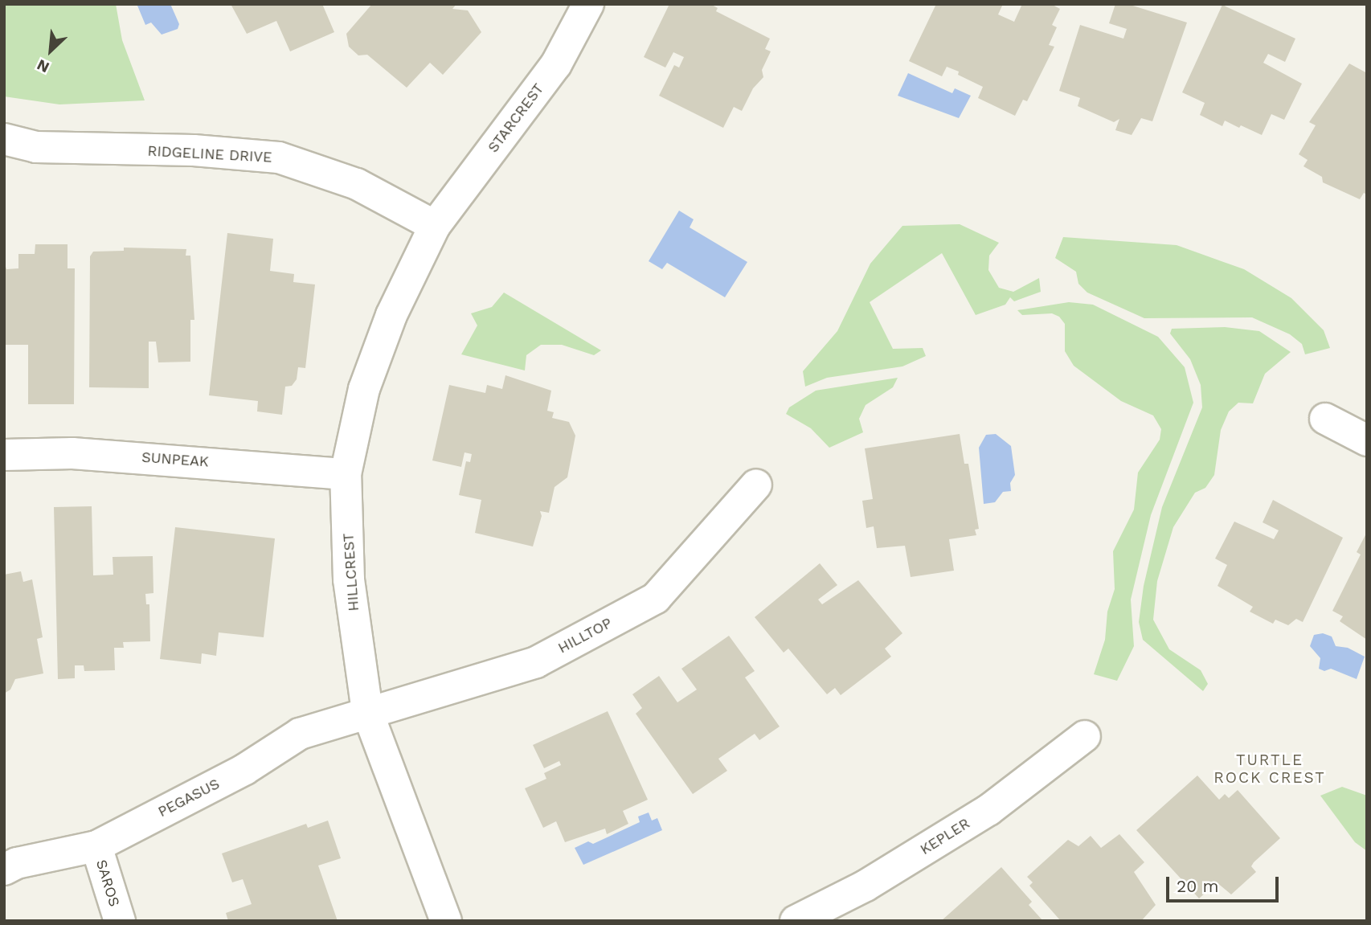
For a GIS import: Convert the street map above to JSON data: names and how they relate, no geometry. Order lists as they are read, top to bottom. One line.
{"streets":{"street":["STARCREST","RIDGELINE DRIVE","SUNPEAK","HILLCREST","HILLTOP","PEGASUS","KEPLER","SAROS"]},"crossings":[["STARCREST","RIDGELINE DRIVE"],["STARCREST","HILLCREST"],["RIDGELINE DRIVE","HILLCREST"],["SUNPEAK","HILLCREST"],["HILLCREST","HILLTOP"],["HILLCREST","PEGASUS"],["HILLTOP","PEGASUS"],["PEGASUS","SAROS"]],"districts":["TURTLE ROCK CREST"],"scale_bar":"20 m","north":"bottom left"}
